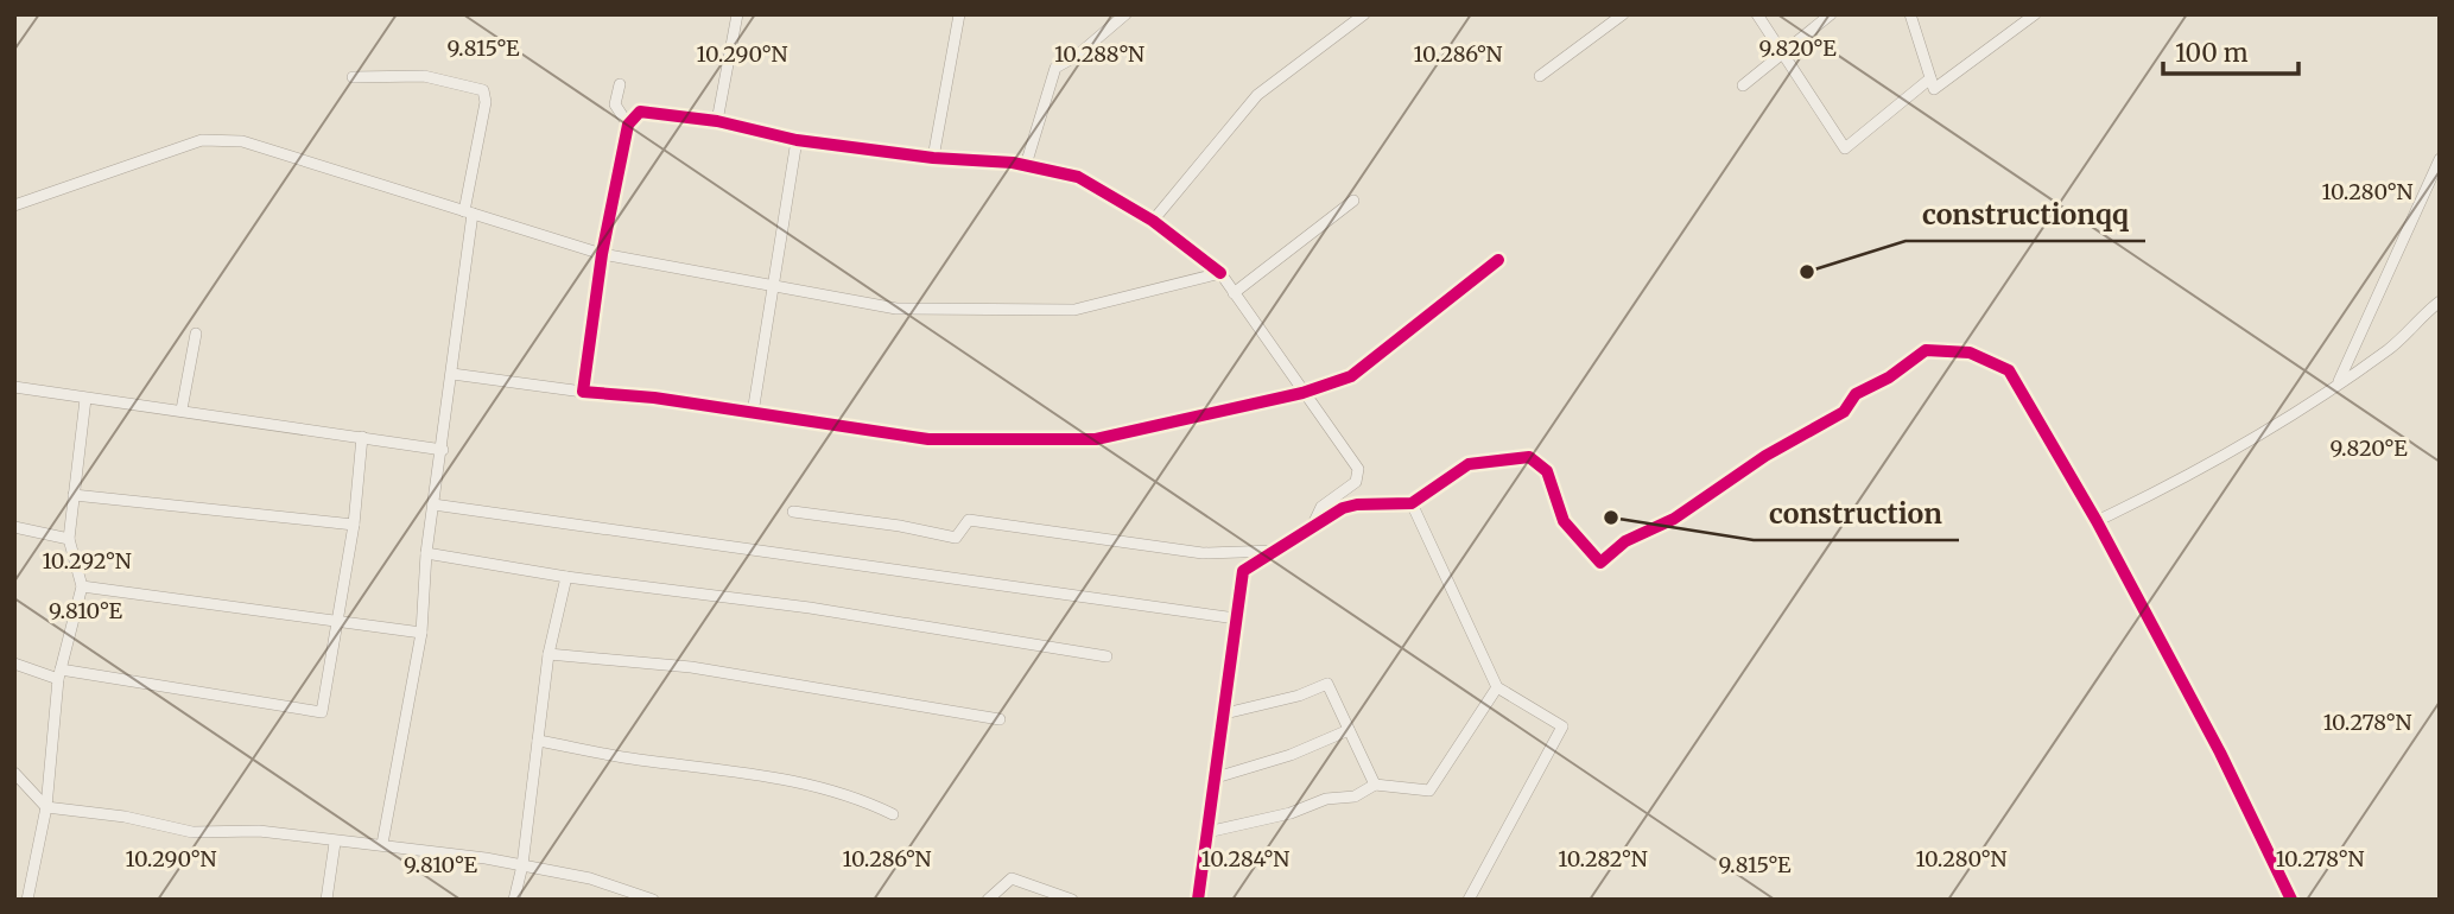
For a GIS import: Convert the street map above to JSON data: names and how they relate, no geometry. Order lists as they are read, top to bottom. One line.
{"places":["constructionqq","construction"],"scale_bar":"100 m","coordinates":["9.815°E","9.820°E","10.290°N","10.288°N","10.286°N","10.280°N","10.292°N","9.810°E","10.278°N","10.284°N","10.282°N"]}
